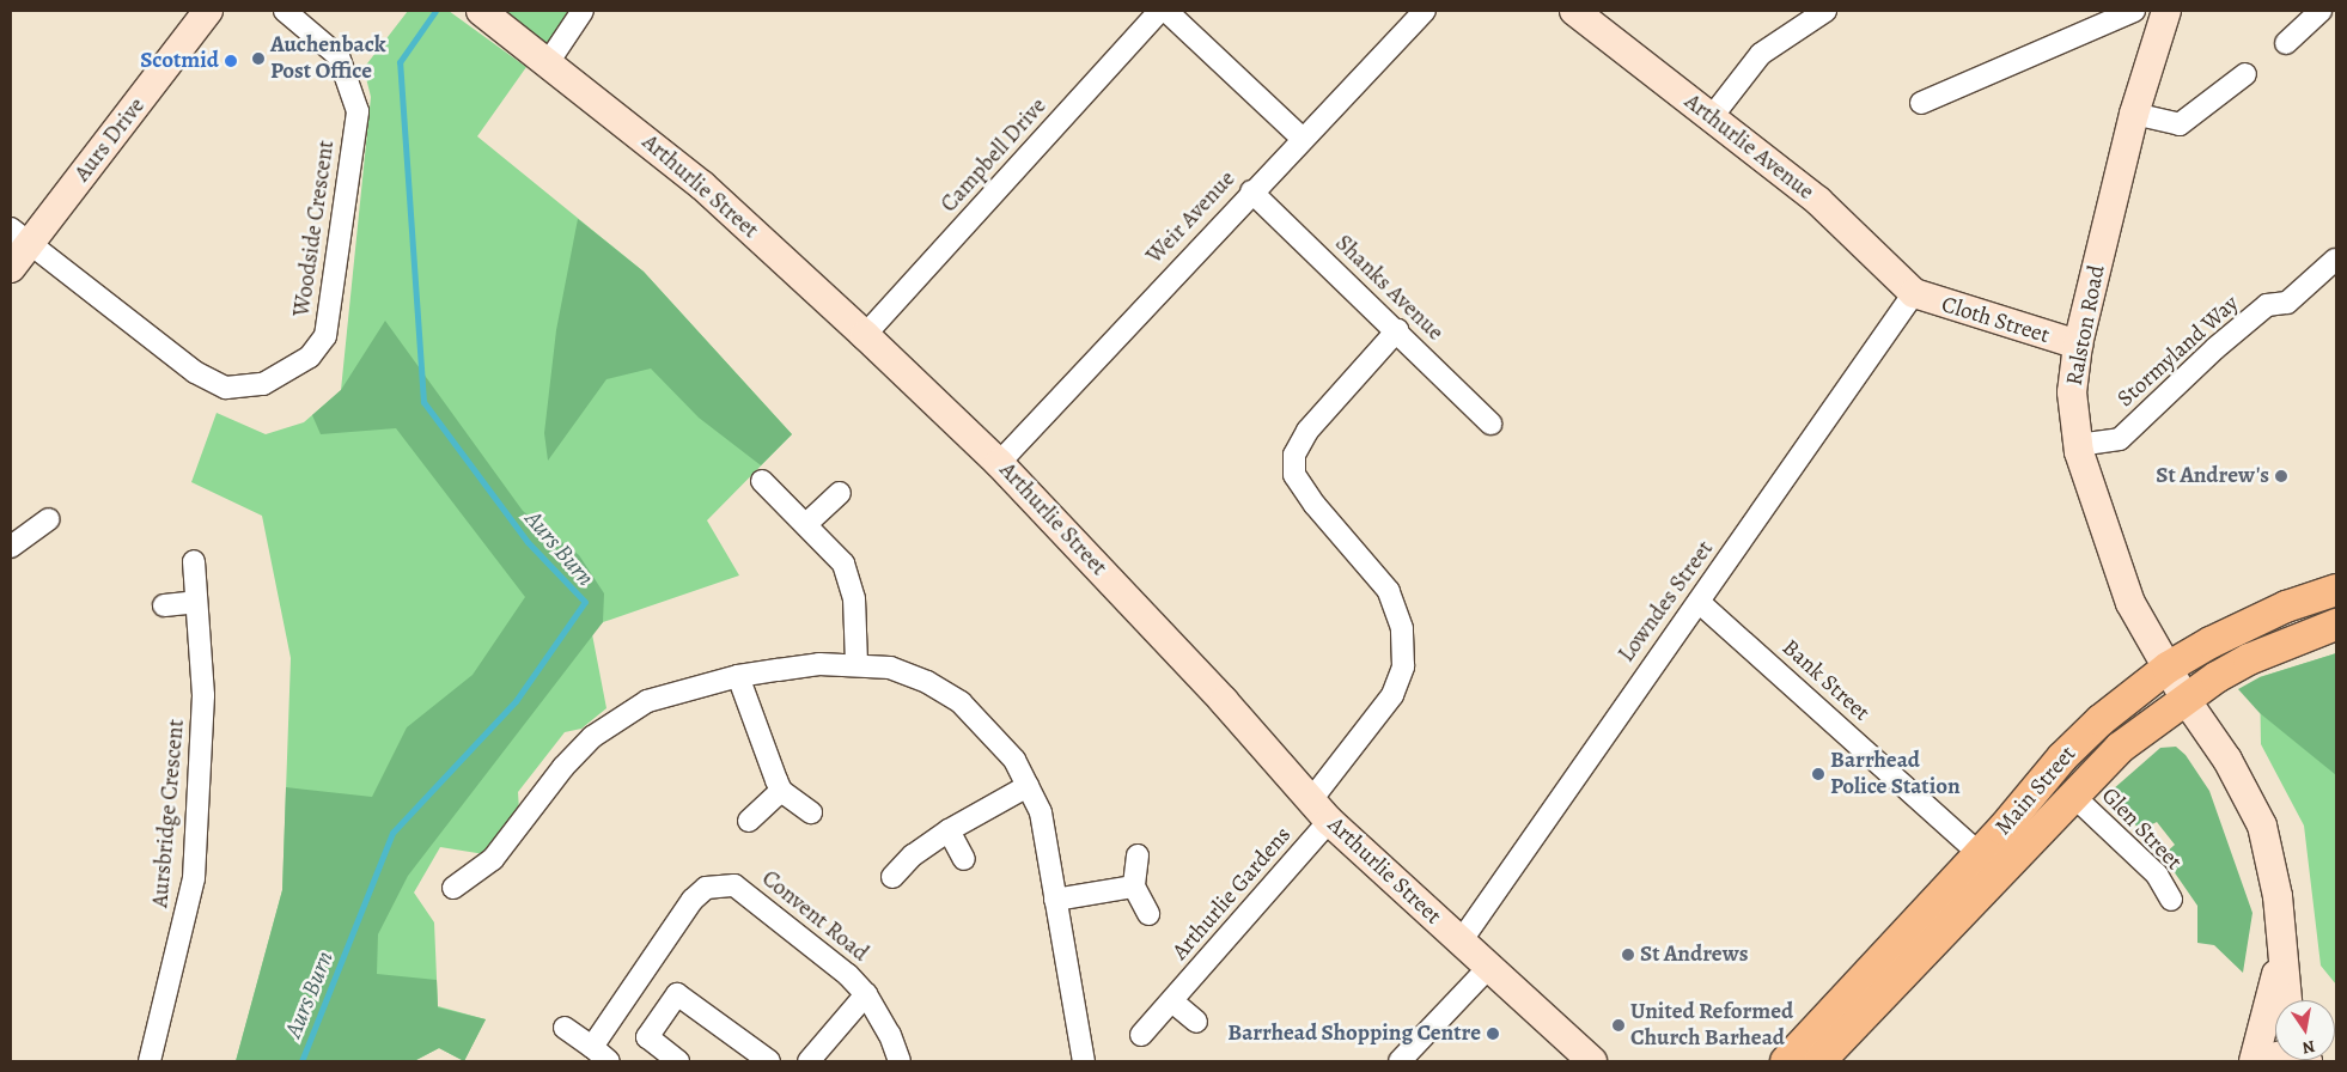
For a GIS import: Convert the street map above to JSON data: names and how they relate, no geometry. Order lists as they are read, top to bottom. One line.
{"streets":{"main road":["Main Street"],"street":["Aurs Drive","Arthurlie Avenue","Campbell Drive","Arthurlie Street","Weir Avenue","Woodside Crescent","Shanks Avenue","Cloth Street","Ralston Road","Stormyland Way","Lowndes Street","Bank Street","Aursbridge Crescent","Glen Street","Arthurlie Gardens","Convent Road"]},"crossings":[["Aurs Drive","Woodside Crescent"],["Arthurlie Avenue","Cloth Street"],["Arthurlie Avenue","Lowndes Street"],["Campbell Drive","Arthurlie Street"],["Arthurlie Street","Weir Avenue"],["Arthurlie Street","Lowndes Street"],["Arthurlie Street","Arthurlie Gardens"],["Weir Avenue","Shanks Avenue"],["Cloth Street","Ralston Road"],["Cloth Street","Lowndes Street"],["Ralston Road","Stormyland Way"],["Ralston Road","Main Street"],["Lowndes Street","Bank Street"],["Bank Street","Main Street"],["Main Street","Glen Street"]],"water":["Aurs Burn"],"places":["Auchenback Post Office","Scotmid","St Andrew's","Barrhead Police Station","St Andrews","United Reformed Church Barhead","Barrhead Shopping Centre"],"north":"bottom"}
